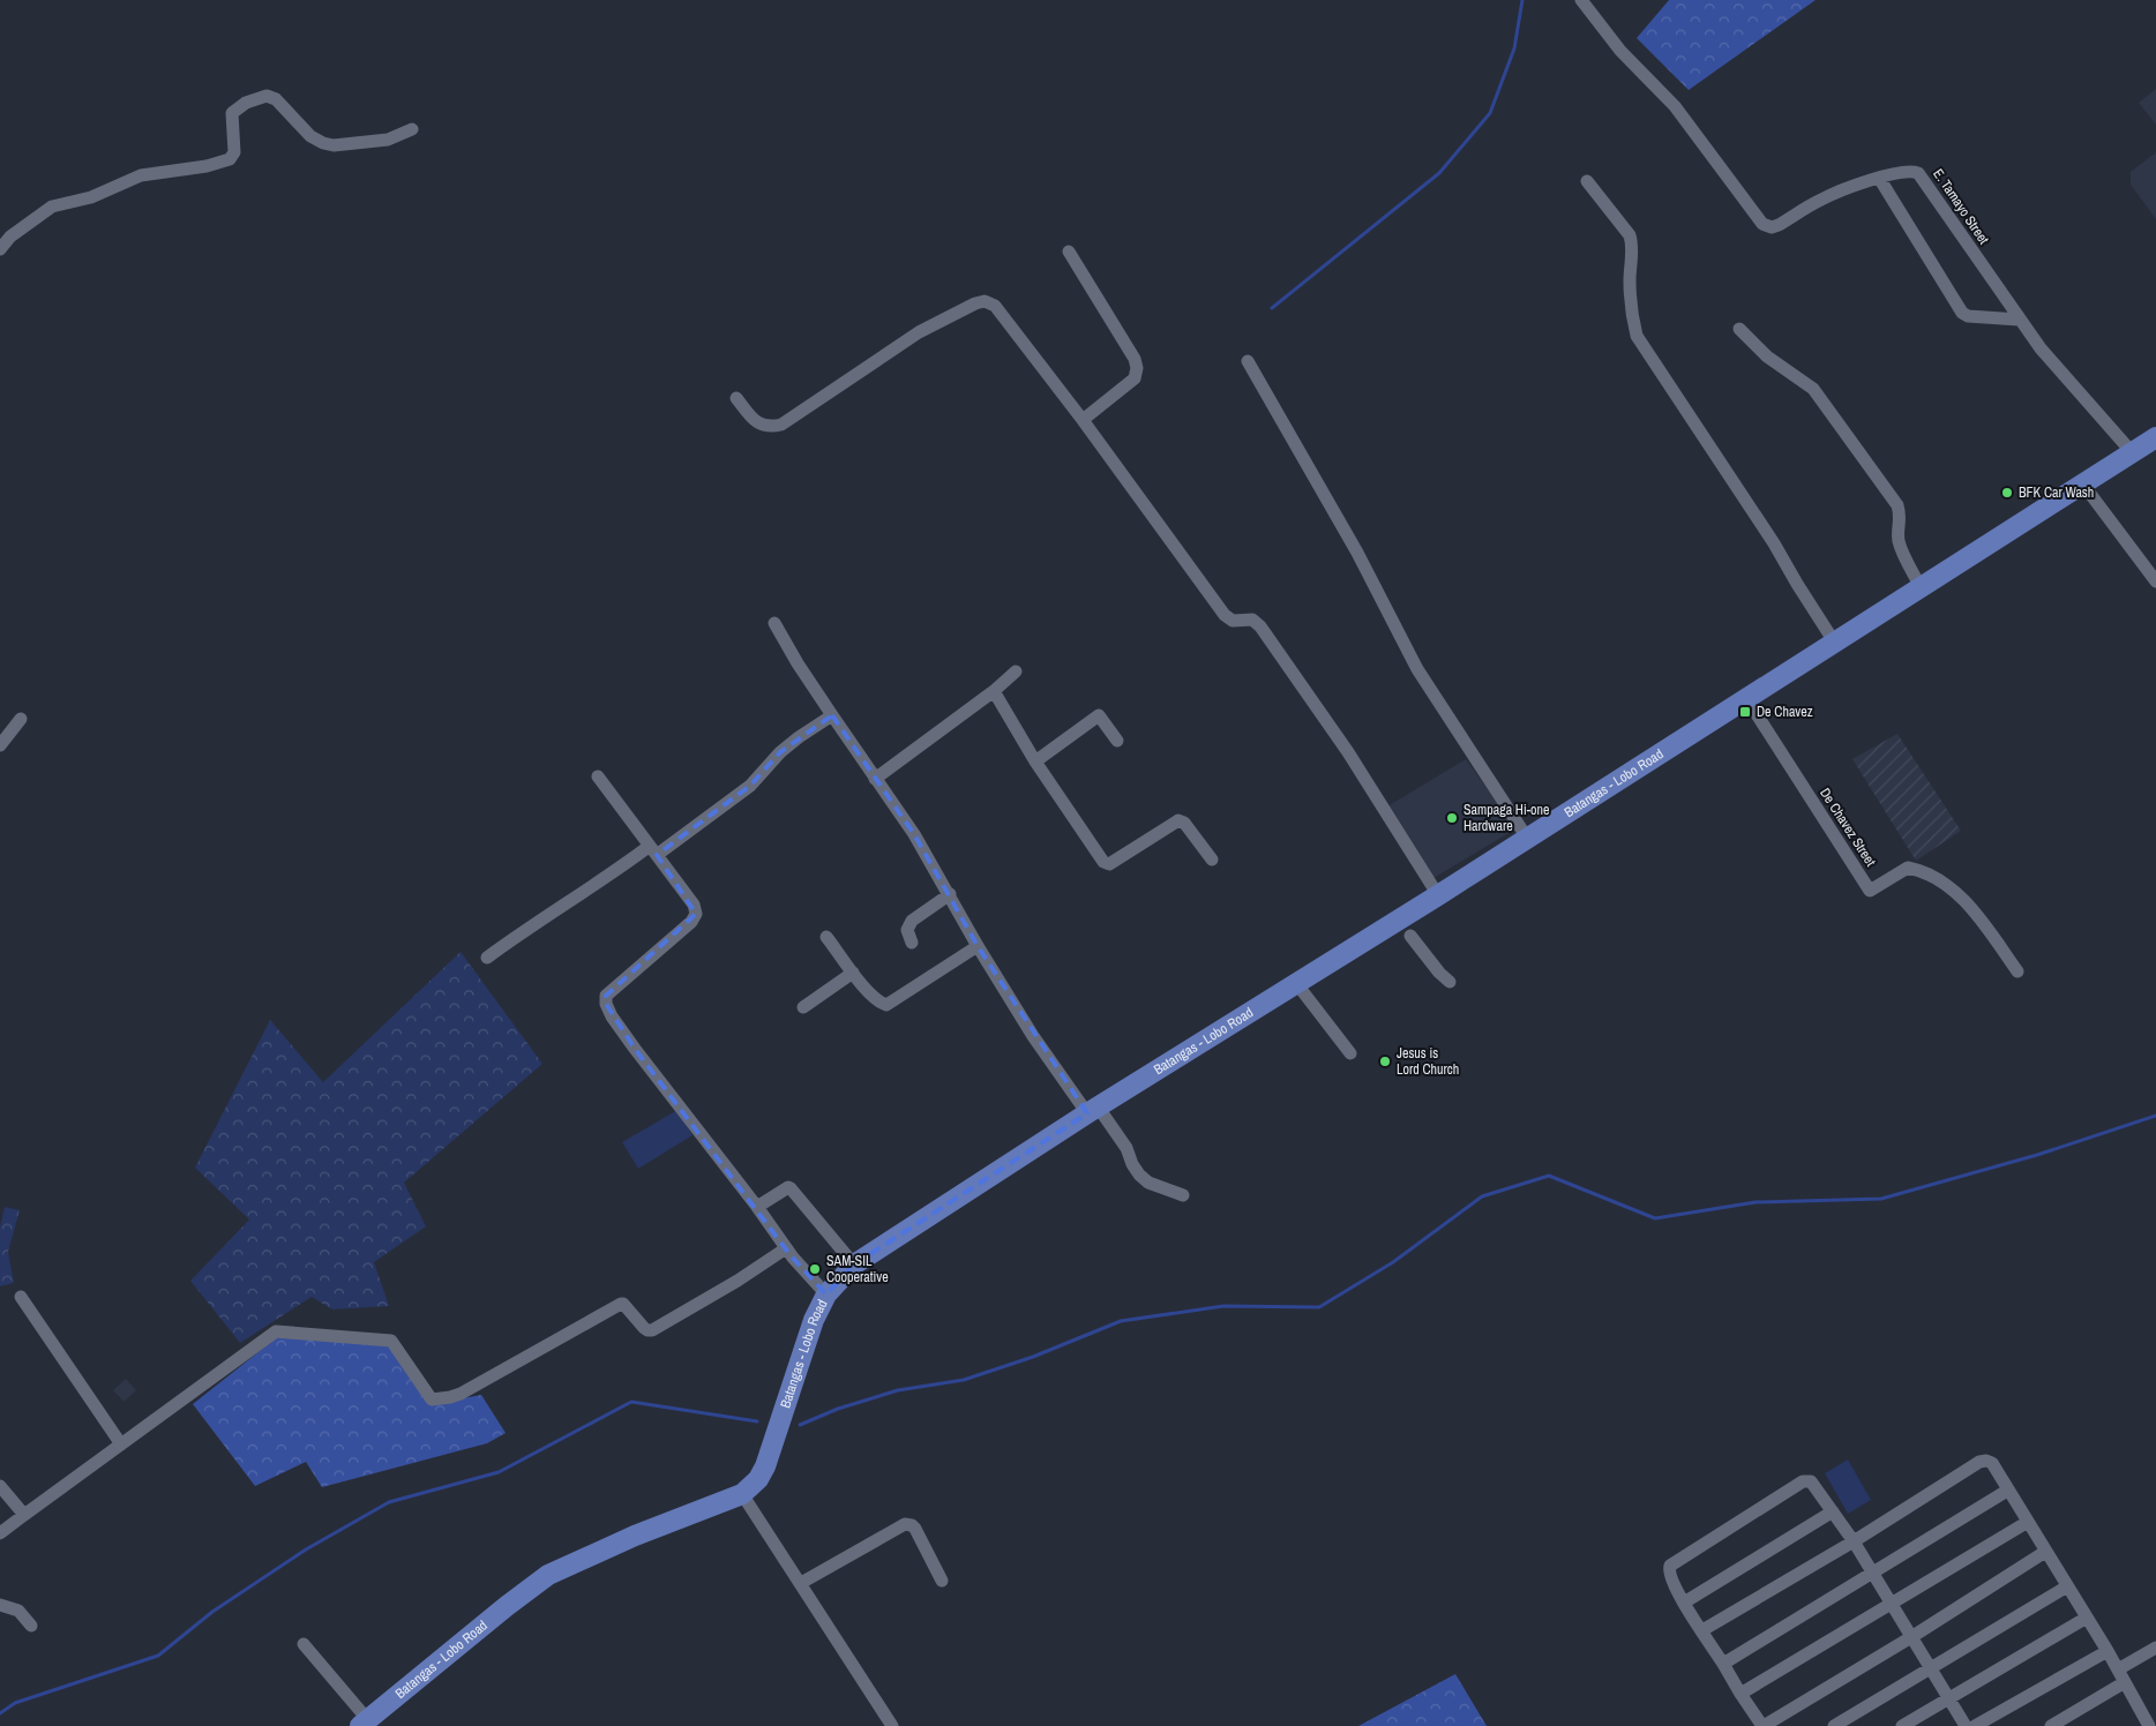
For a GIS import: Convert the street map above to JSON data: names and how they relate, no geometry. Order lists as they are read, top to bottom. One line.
{"streets":{"main road":["Batangas - Lobo Road"],"street":["E. Tamayo Street","De Chavez Street"]},"crossings":[["E. Tamayo Street","Batangas - Lobo Road"],["Batangas - Lobo Road","De Chavez Street"]],"places":{"other":["BFK Car Wash","Sampaga Hi-one Hardware","Jesus is Lord Church","SAM-SIL Cooperative"],"transit":["De Chavez"]}}
